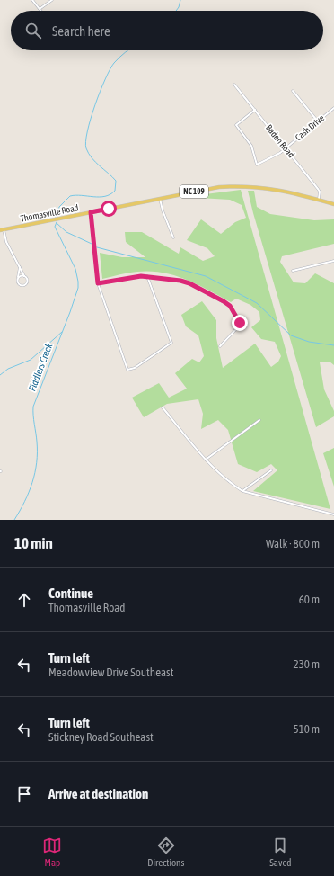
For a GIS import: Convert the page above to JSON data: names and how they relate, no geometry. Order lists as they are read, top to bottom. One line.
{"streets":{"main road":["NC 109","Thomasville Road"],"street":["Cash Drive","Baden Road"]},"crossings":[["Cash Drive","Baden Road"],["Baden Road","Thomasville Road"]],"water":["Fiddlers Creek"],"page":{"search":"Search here","heading":["10 min","Walk · 800 m"],"list":[["Continue","Thomasville Road","60 m"],["Turn left","Meadowview Drive Southeast","230 m"],["Turn left","Stickney Road Southeast","510 m"],"Arrive at destination"],"nav":["Map","Directions","Saved"]}}
